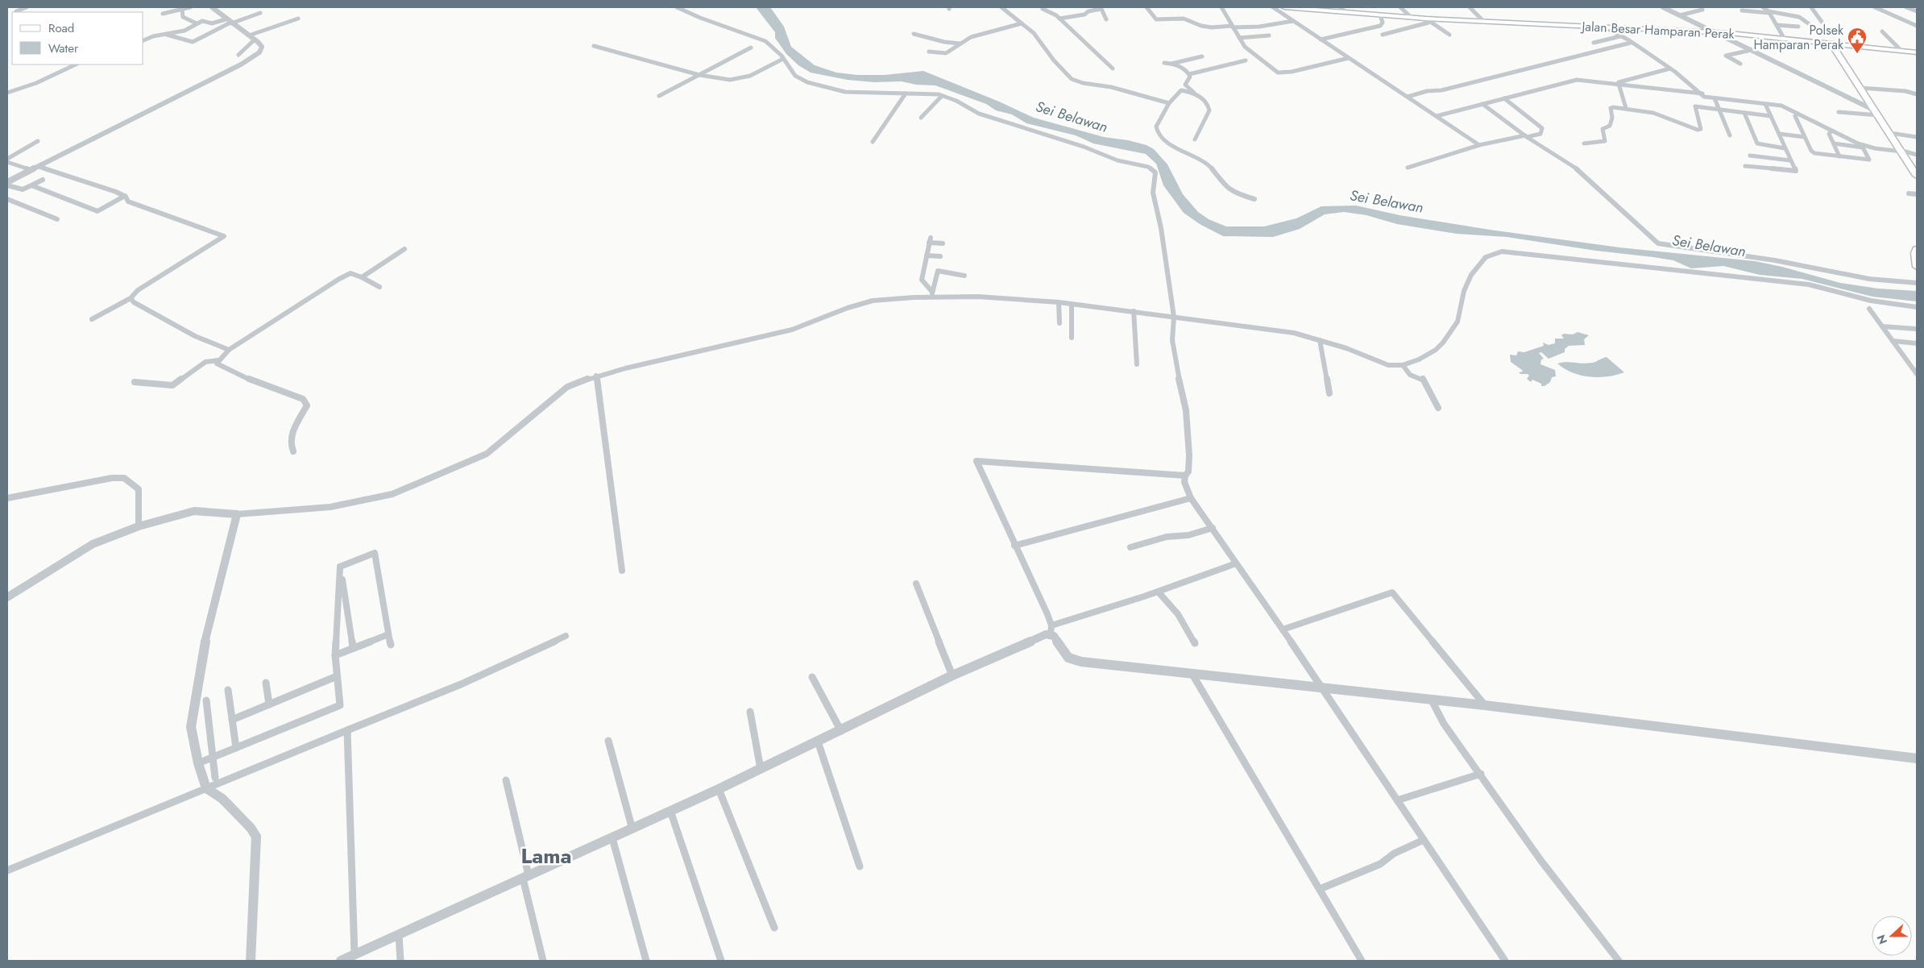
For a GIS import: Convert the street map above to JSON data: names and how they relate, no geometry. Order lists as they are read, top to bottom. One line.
{"streets":{"main road":["Jalan Besar Hamparan Perak"]},"districts":["Lama"],"water":["Sei Belawan"],"places":{"public building":["Polsek Hamparan Perak"]},"legend":["Road","Water"],"north":"left"}
